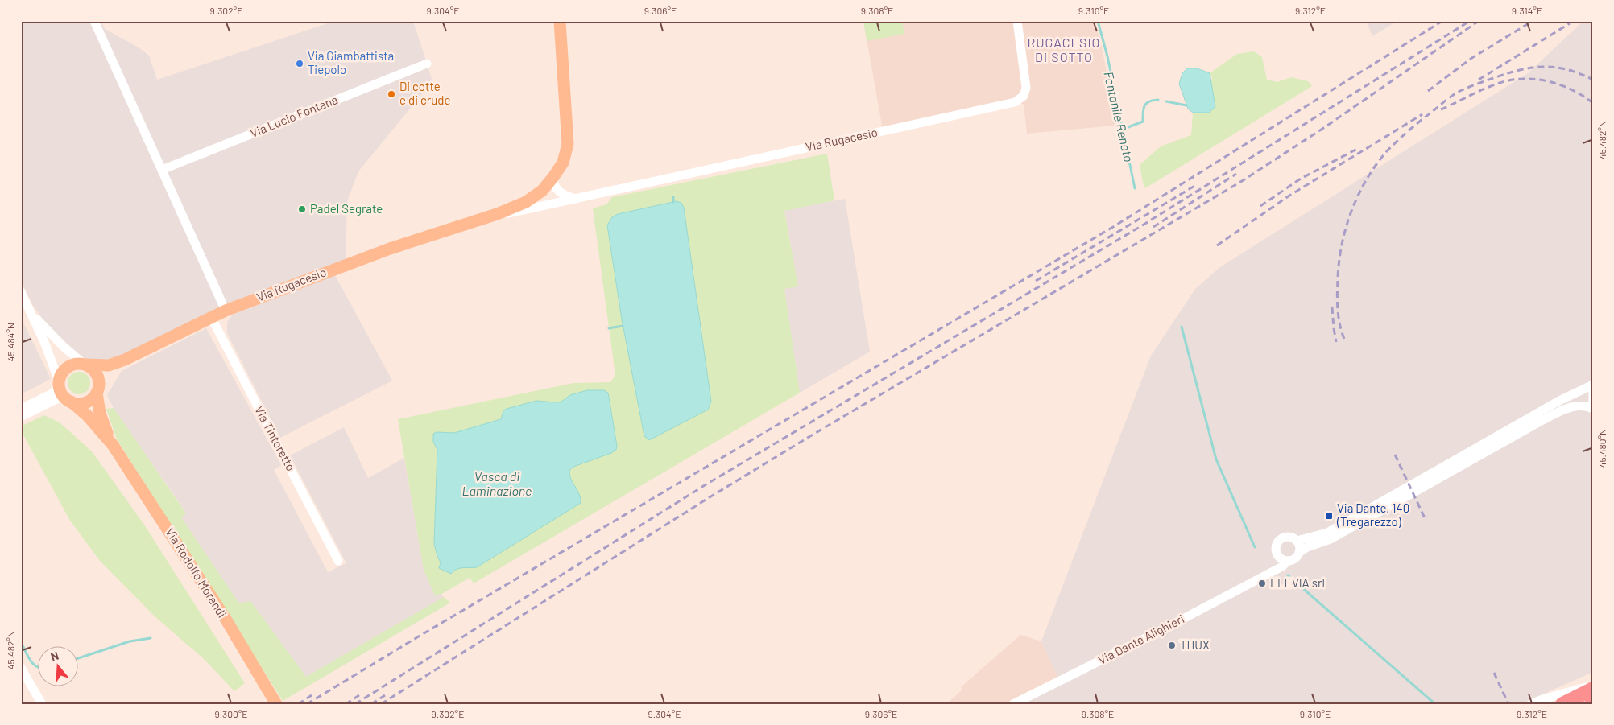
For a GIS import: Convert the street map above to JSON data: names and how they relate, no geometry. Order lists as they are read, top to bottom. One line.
{"streets":{"main road":["Via Rugacesio","Via Rodolfo Morandi"],"street":["Via Lucio Fontana","Via Tintoretto","Via Dante Alighieri"]},"crossings":[["Via Rugacesio","Via Tintoretto"],["Via Rugacesio","Via Rodolfo Morandi"]],"districts":["RUGACESIO DI SOTTO"],"water":["Fontanile Renato","Vasca di Laminazione"],"places":{"other":["Via Giambattista Tiepolo","Di cotte e di crude","Padel Segrate","ELEVIA srl","THUX"],"transit":["Via Dante, 140 (Tregarezzo)"]},"north":"top","coordinates":["9.302°E","9.304°E","9.306°E","9.308°E","9.310°E","9.312°E","9.314°E","45.482°N","45.484°N","45.480°N","9.300°E"]}
